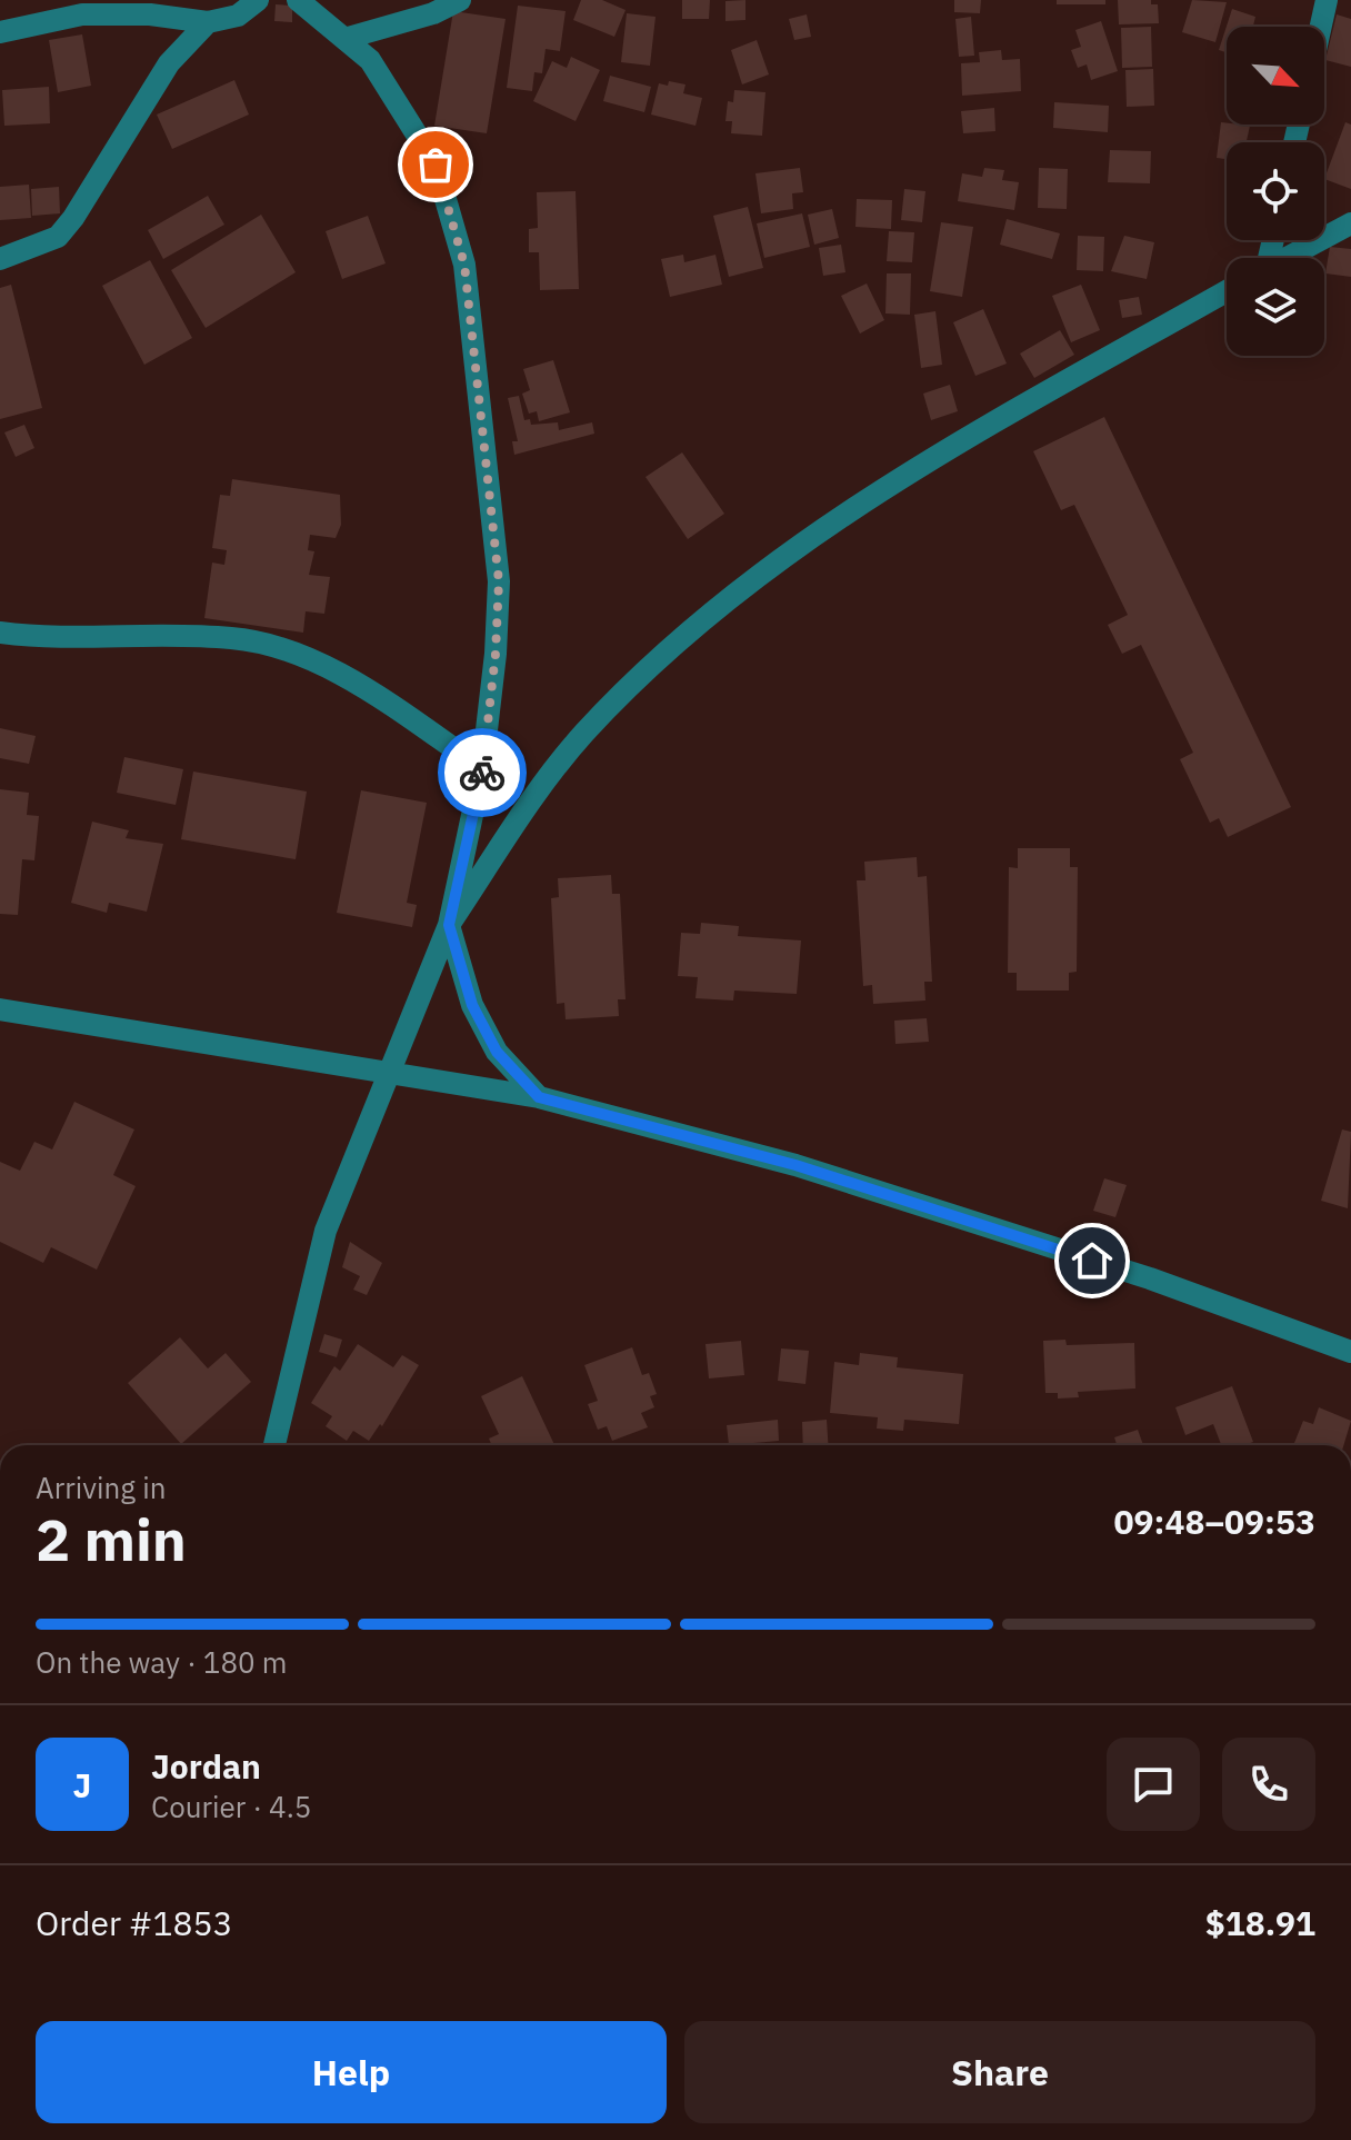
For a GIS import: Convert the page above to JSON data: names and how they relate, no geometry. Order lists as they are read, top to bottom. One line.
{"north":"bottom right","page":{"heading":["2 min","Arriving in","09:48–09:53"],"panel":["Jordan","Courier · 4.5","Order #1853","$18.91"],"bar":"On the way · 180 m","round":"J","buttons":["Help","Share"]}}
